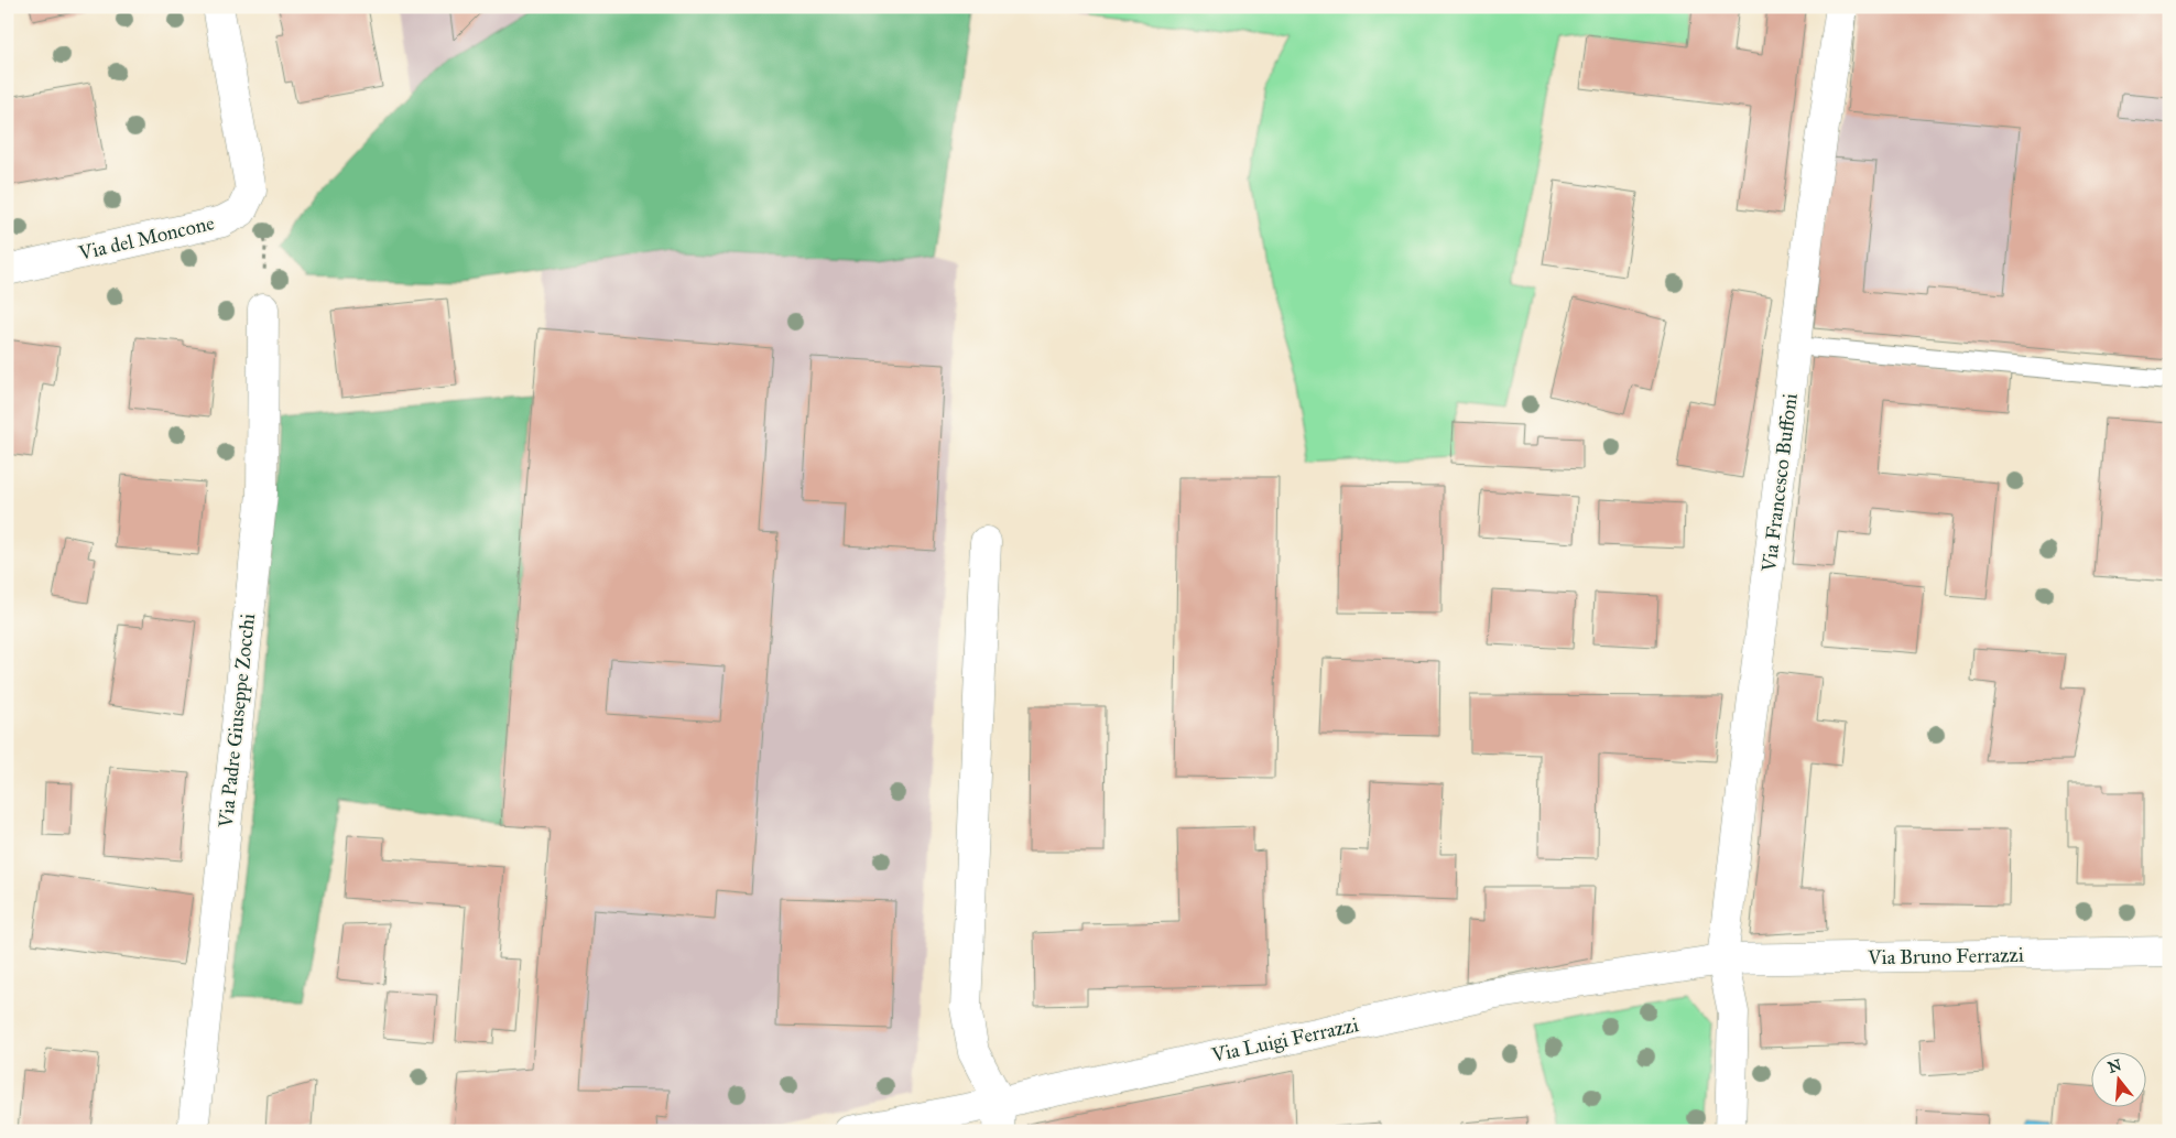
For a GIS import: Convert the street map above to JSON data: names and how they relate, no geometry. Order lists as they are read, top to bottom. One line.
{"streets":{"street":["Via del Moncone","Via Francesco Buffoni","Via Padre Giuseppe Zocchi","Via Bruno Ferrazzi","Via Luigi Ferrazzi"]},"crossings":[["Via Francesco Buffoni","Via Bruno Ferrazzi"],["Via Francesco Buffoni","Via Luigi Ferrazzi"],["Via Bruno Ferrazzi","Via Luigi Ferrazzi"]],"north":"top"}
